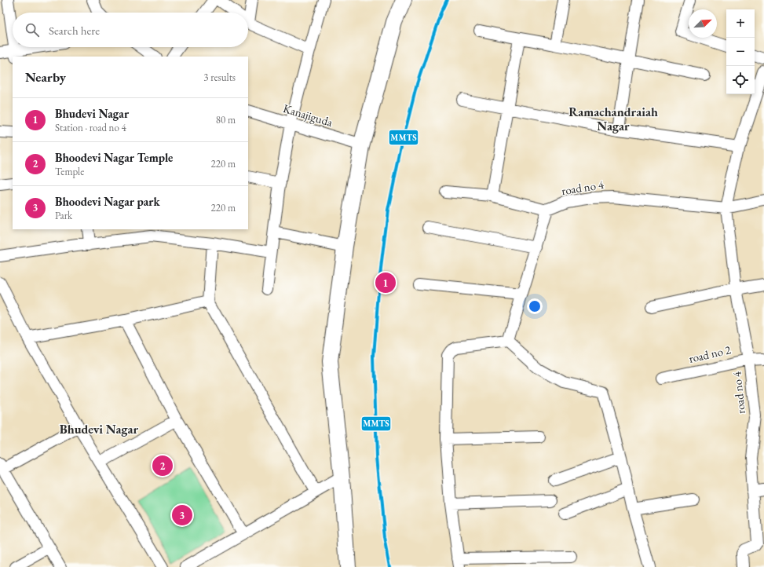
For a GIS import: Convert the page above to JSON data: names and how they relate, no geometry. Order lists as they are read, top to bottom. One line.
{"streets":{"street":["Kanajiguda","road no 4","road no 2"]},"crossings":[["road no 4","road no 2"]],"districts":["Ramachandraiah Nagar","Bhudevi Nagar"],"lines":["transit line MMTS"],"north":"top right","page":{"map_buttons":["+","−"],"search":"Search here","heading":["Nearby","3 results"],"list":[{"mark":"1","name":"Bhudevi Nagar","note":"Station · road no 4","value":"80 m"},{"mark":"2","name":"Bhoodevi Nagar Temple","note":"Temple","value":"220 m"},{"mark":"3","name":"Bhoodevi Nagar park","note":"Park","value":"220 m"}],"pins":["1","2","3"]}}
